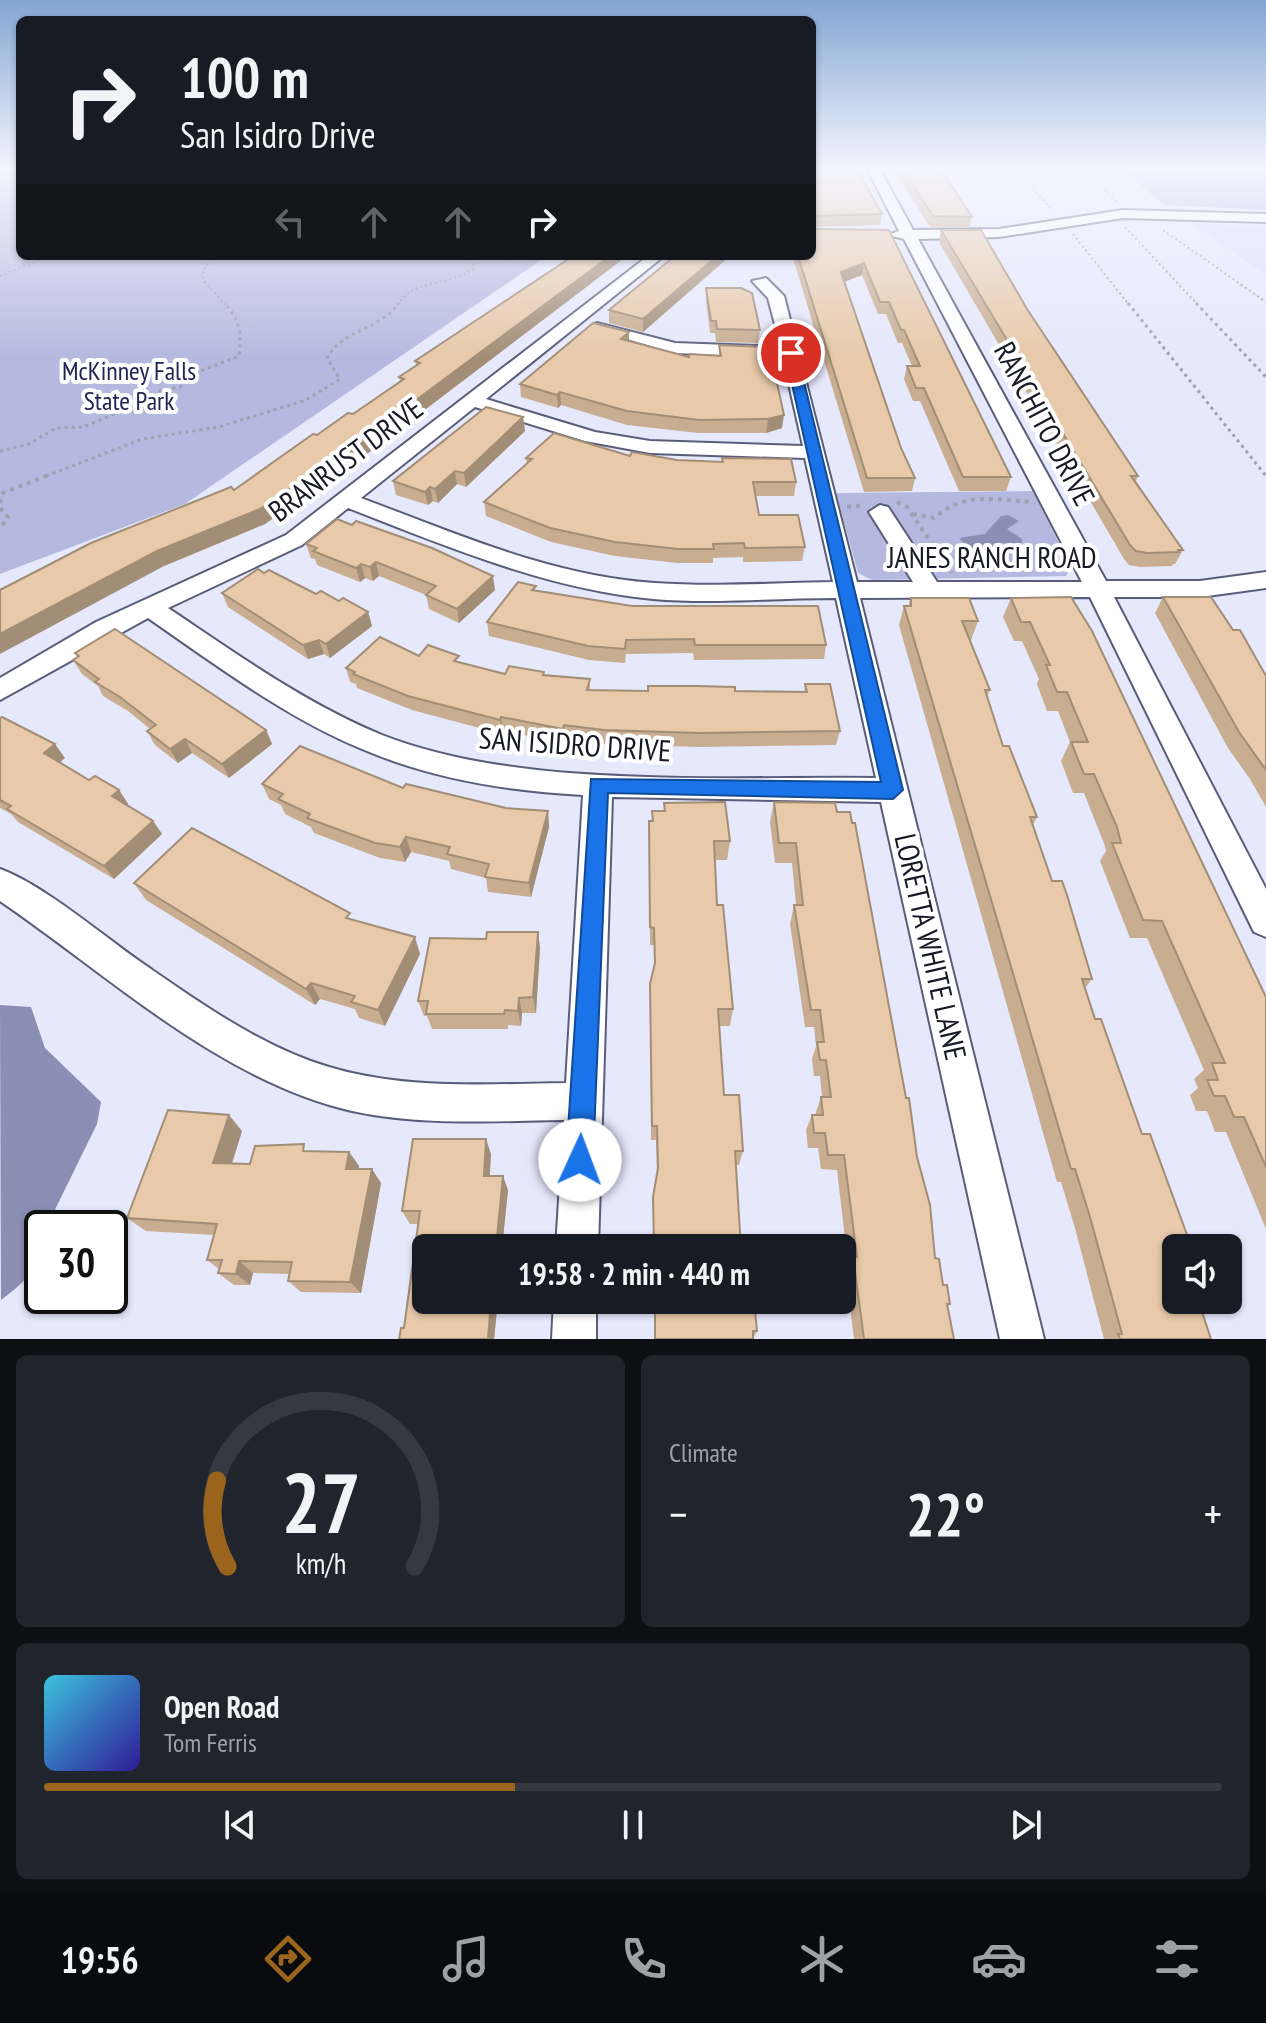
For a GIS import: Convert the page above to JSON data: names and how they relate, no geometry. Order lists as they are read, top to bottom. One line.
{"streets":{"street":["RANCHITO DRIVE","BRANRUST DRIVE","JANES RANCH ROAD","SAN ISIDRO DRIVE","LORETTA WHITE LANE"]},"crossings":[["RANCHITO DRIVE","JANES RANCH ROAD"],["BRANRUST DRIVE","JANES RANCH ROAD"],["BRANRUST DRIVE","SAN ISIDRO DRIVE"],["JANES RANCH ROAD","LORETTA WHITE LANE"],["SAN ISIDRO DRIVE","LORETTA WHITE LANE"]],"parks":["McKinney Falls State Park"],"page":{"turn":["100 m","San Isidro Drive"],"limit":"30","trip":"19:58 · 2 min · 440 m","tile":"Climate","heat":["−","22°","+"],"song":["Open Road","Tom Ferris"],"tabs":"19:56","gauge":["27","km/h"]}}
